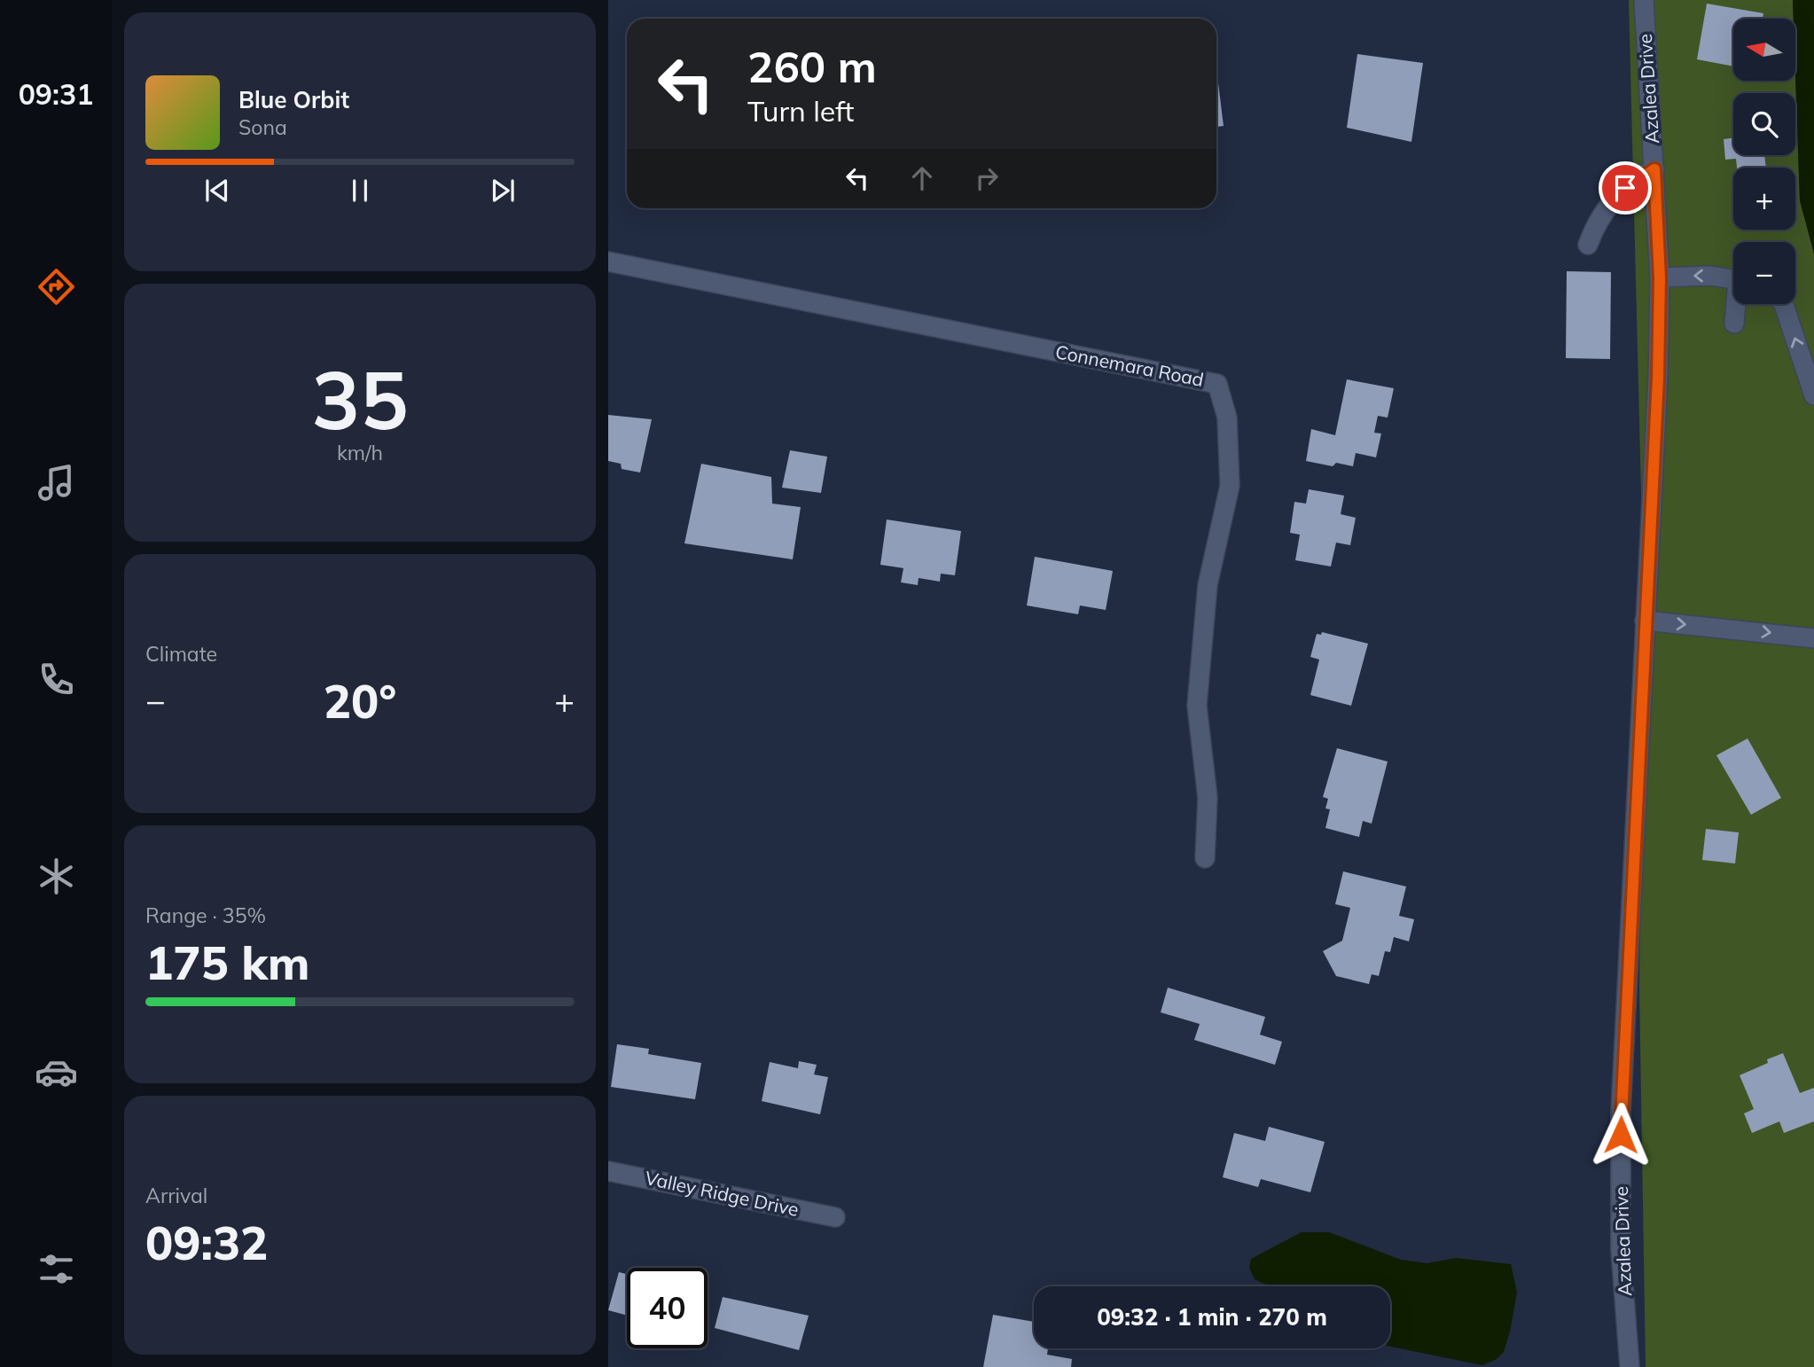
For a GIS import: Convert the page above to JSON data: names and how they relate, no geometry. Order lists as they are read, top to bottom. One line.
{"streets":{"street":["Azalea Drive","Connemara Road","Valley Ridge Drive"]},"north":"left","page":{"tabs":"09:31","map_buttons":["+","−"],"turn":["260 m","Turn left"],"song":["Blue Orbit","Sona"],"tile":[["35","km/h"],"Climate",["Range · 35%","175 km"],["Arrival","09:32"]],"heat":["−","20°","+"],"limit":"40","trip":"09:32 · 1 min · 270 m"}}
